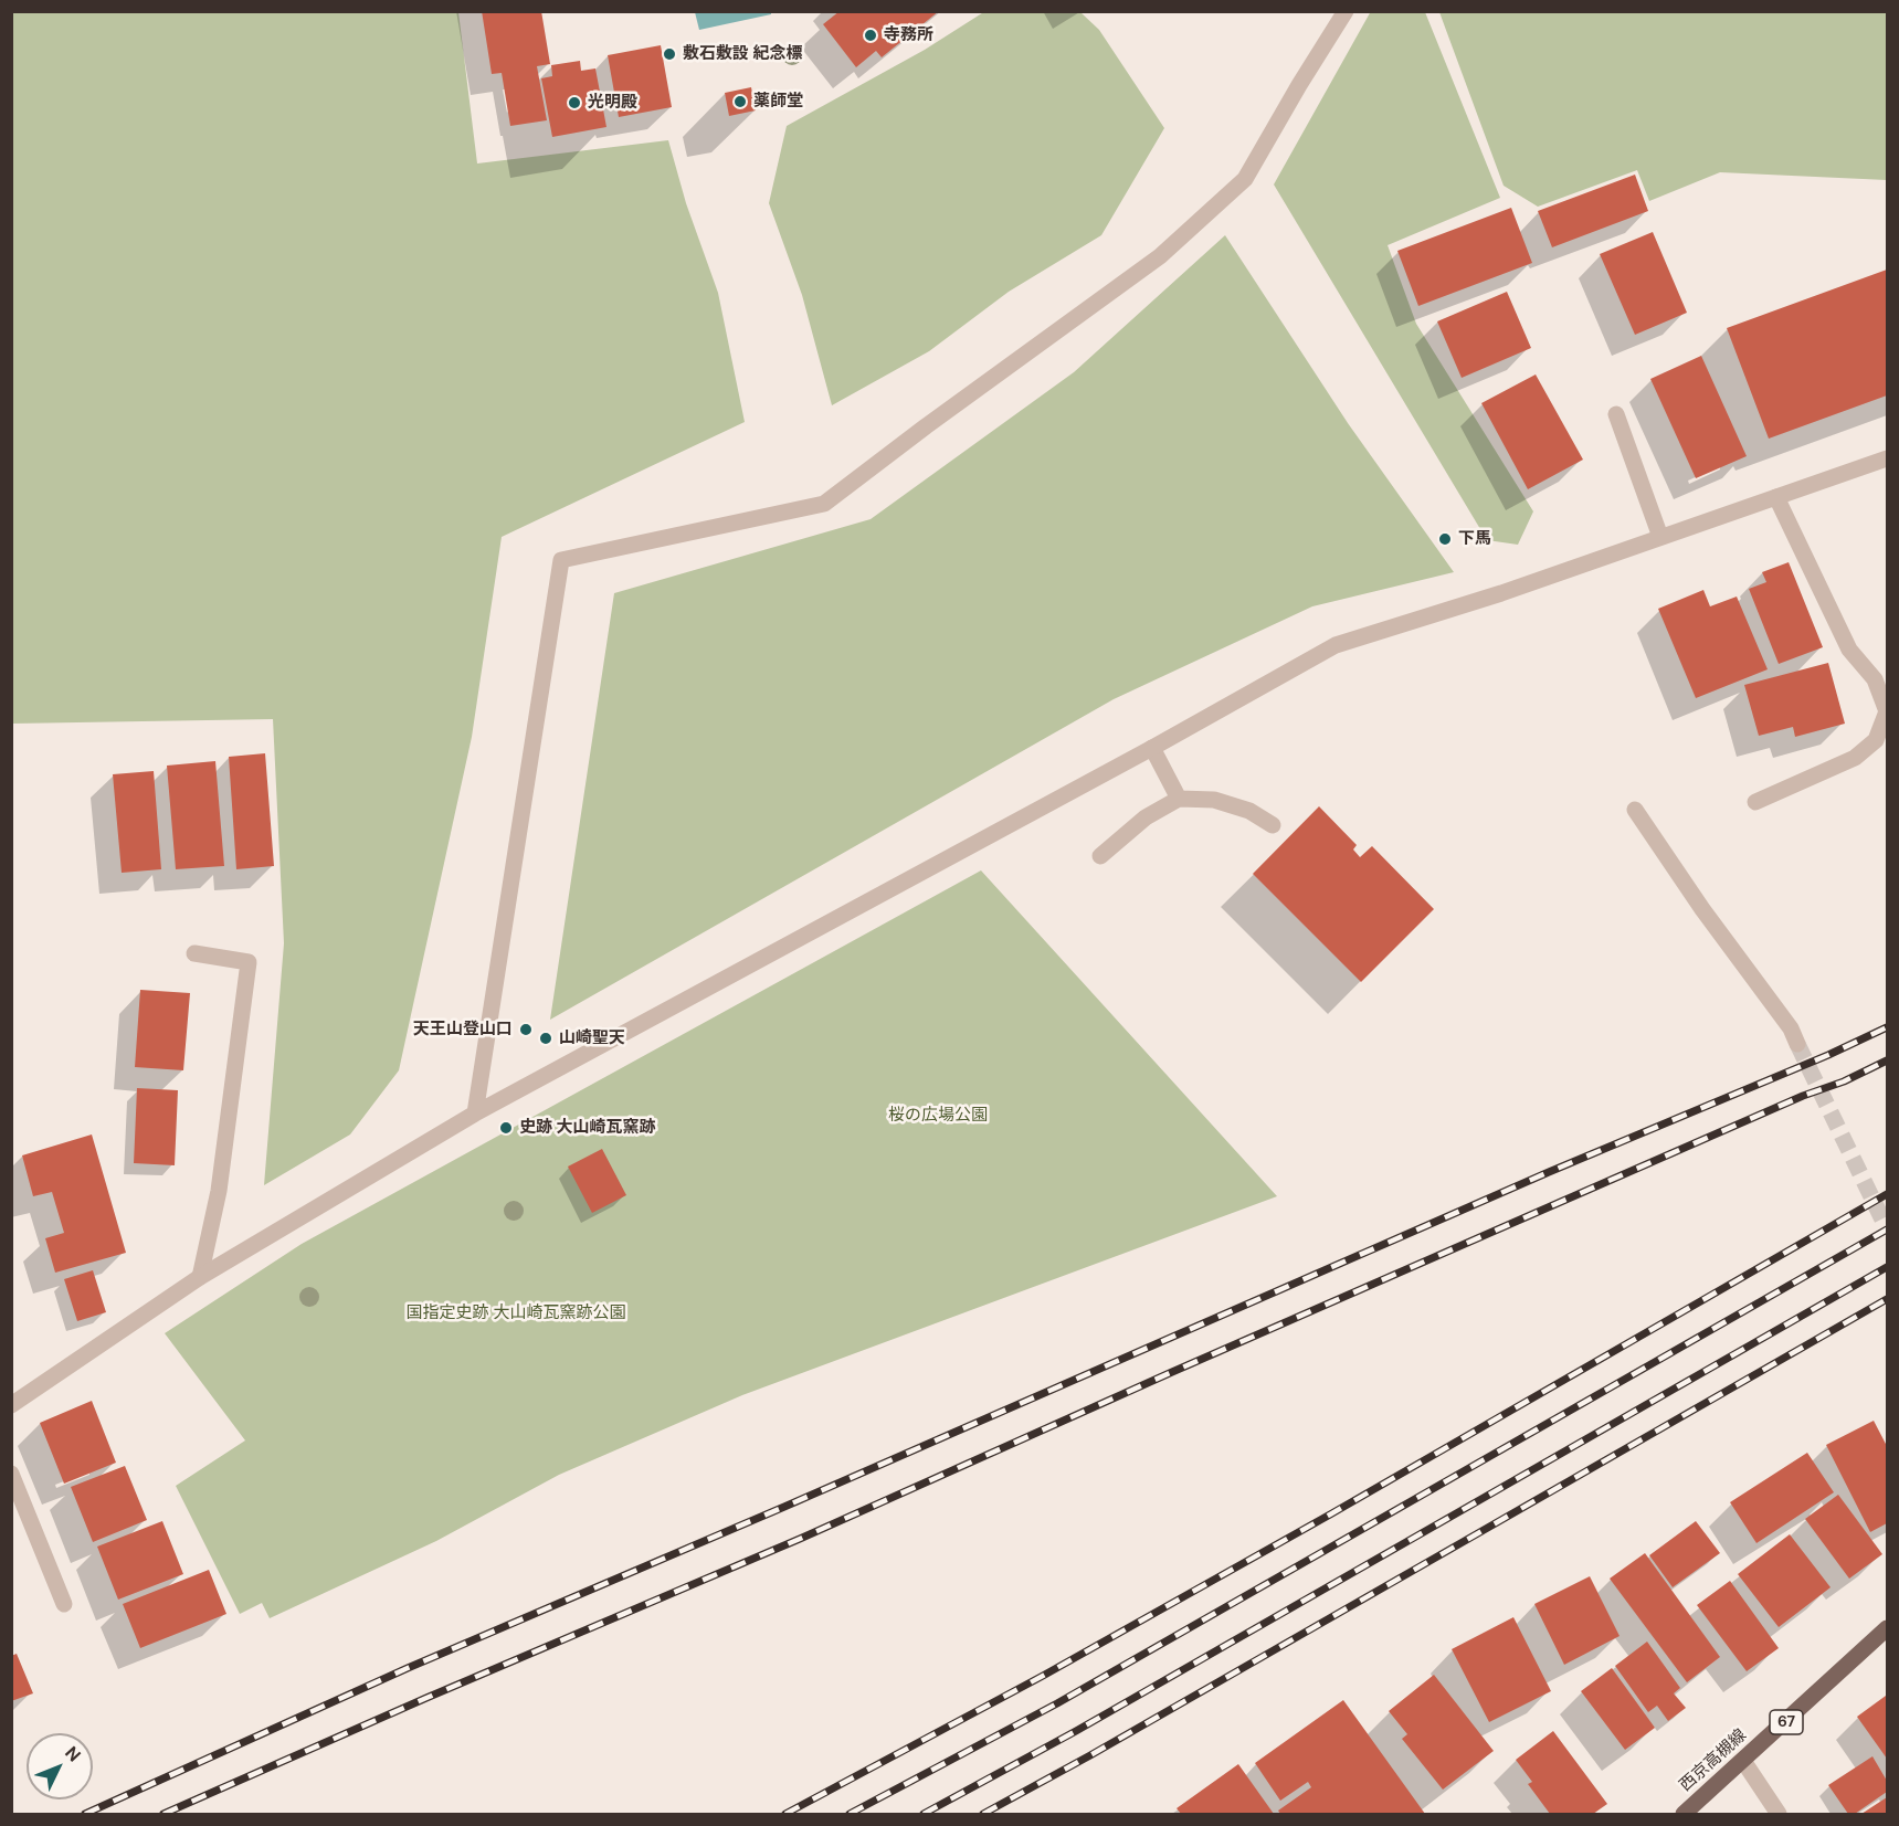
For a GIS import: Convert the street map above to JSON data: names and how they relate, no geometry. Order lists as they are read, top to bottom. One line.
{"streets":{"main road":["67","西京高槻線"]},"parks":["桜の広場公園","国指定史跡 大山崎瓦窯跡公園"],"places":["寺務所","敷石敷設 紀念標","薬師堂","光明殿","下馬","天王山登山口","山崎聖天","史跡 大山崎瓦窯跡"],"north":"top right"}
